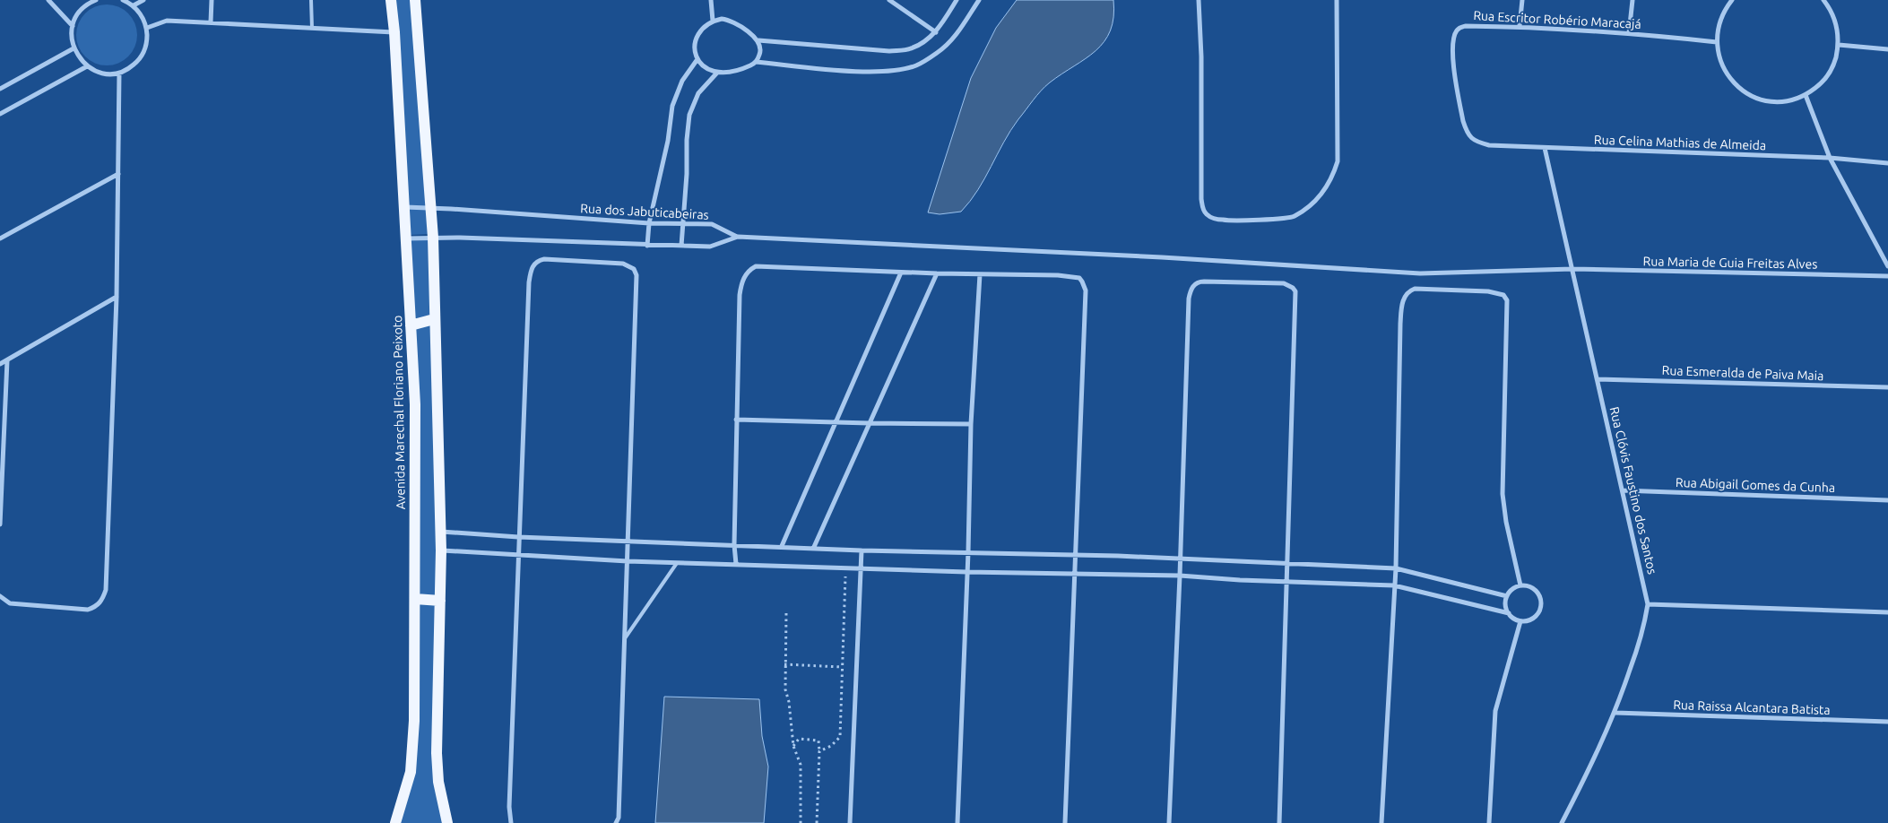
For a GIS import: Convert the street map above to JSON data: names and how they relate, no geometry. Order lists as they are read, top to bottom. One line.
{"streets":{"main road":["Avenida Marechal Floriano Peixoto"],"street":["Rua Escritor Robério Maracajá","Rua Celina Mathias de Almeida","Rua dos Jabuticabeiras","Rua Maria de Guia Freitas Alves","Rua Esmeralda de Paiva Maia","Rua Abigail Gomes da Cunha","Rua Clóvis Faustino dos Santos","Rua Raissa Alcantara Batista"]},"crossings":[["Rua Escritor Robério Maracajá","Rua Celina Mathias de Almeida"],["Rua Celina Mathias de Almeida","Rua Clóvis Faustino dos Santos"],["Rua dos Jabuticabeiras","Rua Maria de Guia Freitas Alves"],["Rua dos Jabuticabeiras","Avenida Marechal Floriano Peixoto"],["Rua Maria de Guia Freitas Alves","Rua Clóvis Faustino dos Santos"],["Rua Esmeralda de Paiva Maia","Rua Clóvis Faustino dos Santos"],["Rua Abigail Gomes da Cunha","Rua Clóvis Faustino dos Santos"]]}
